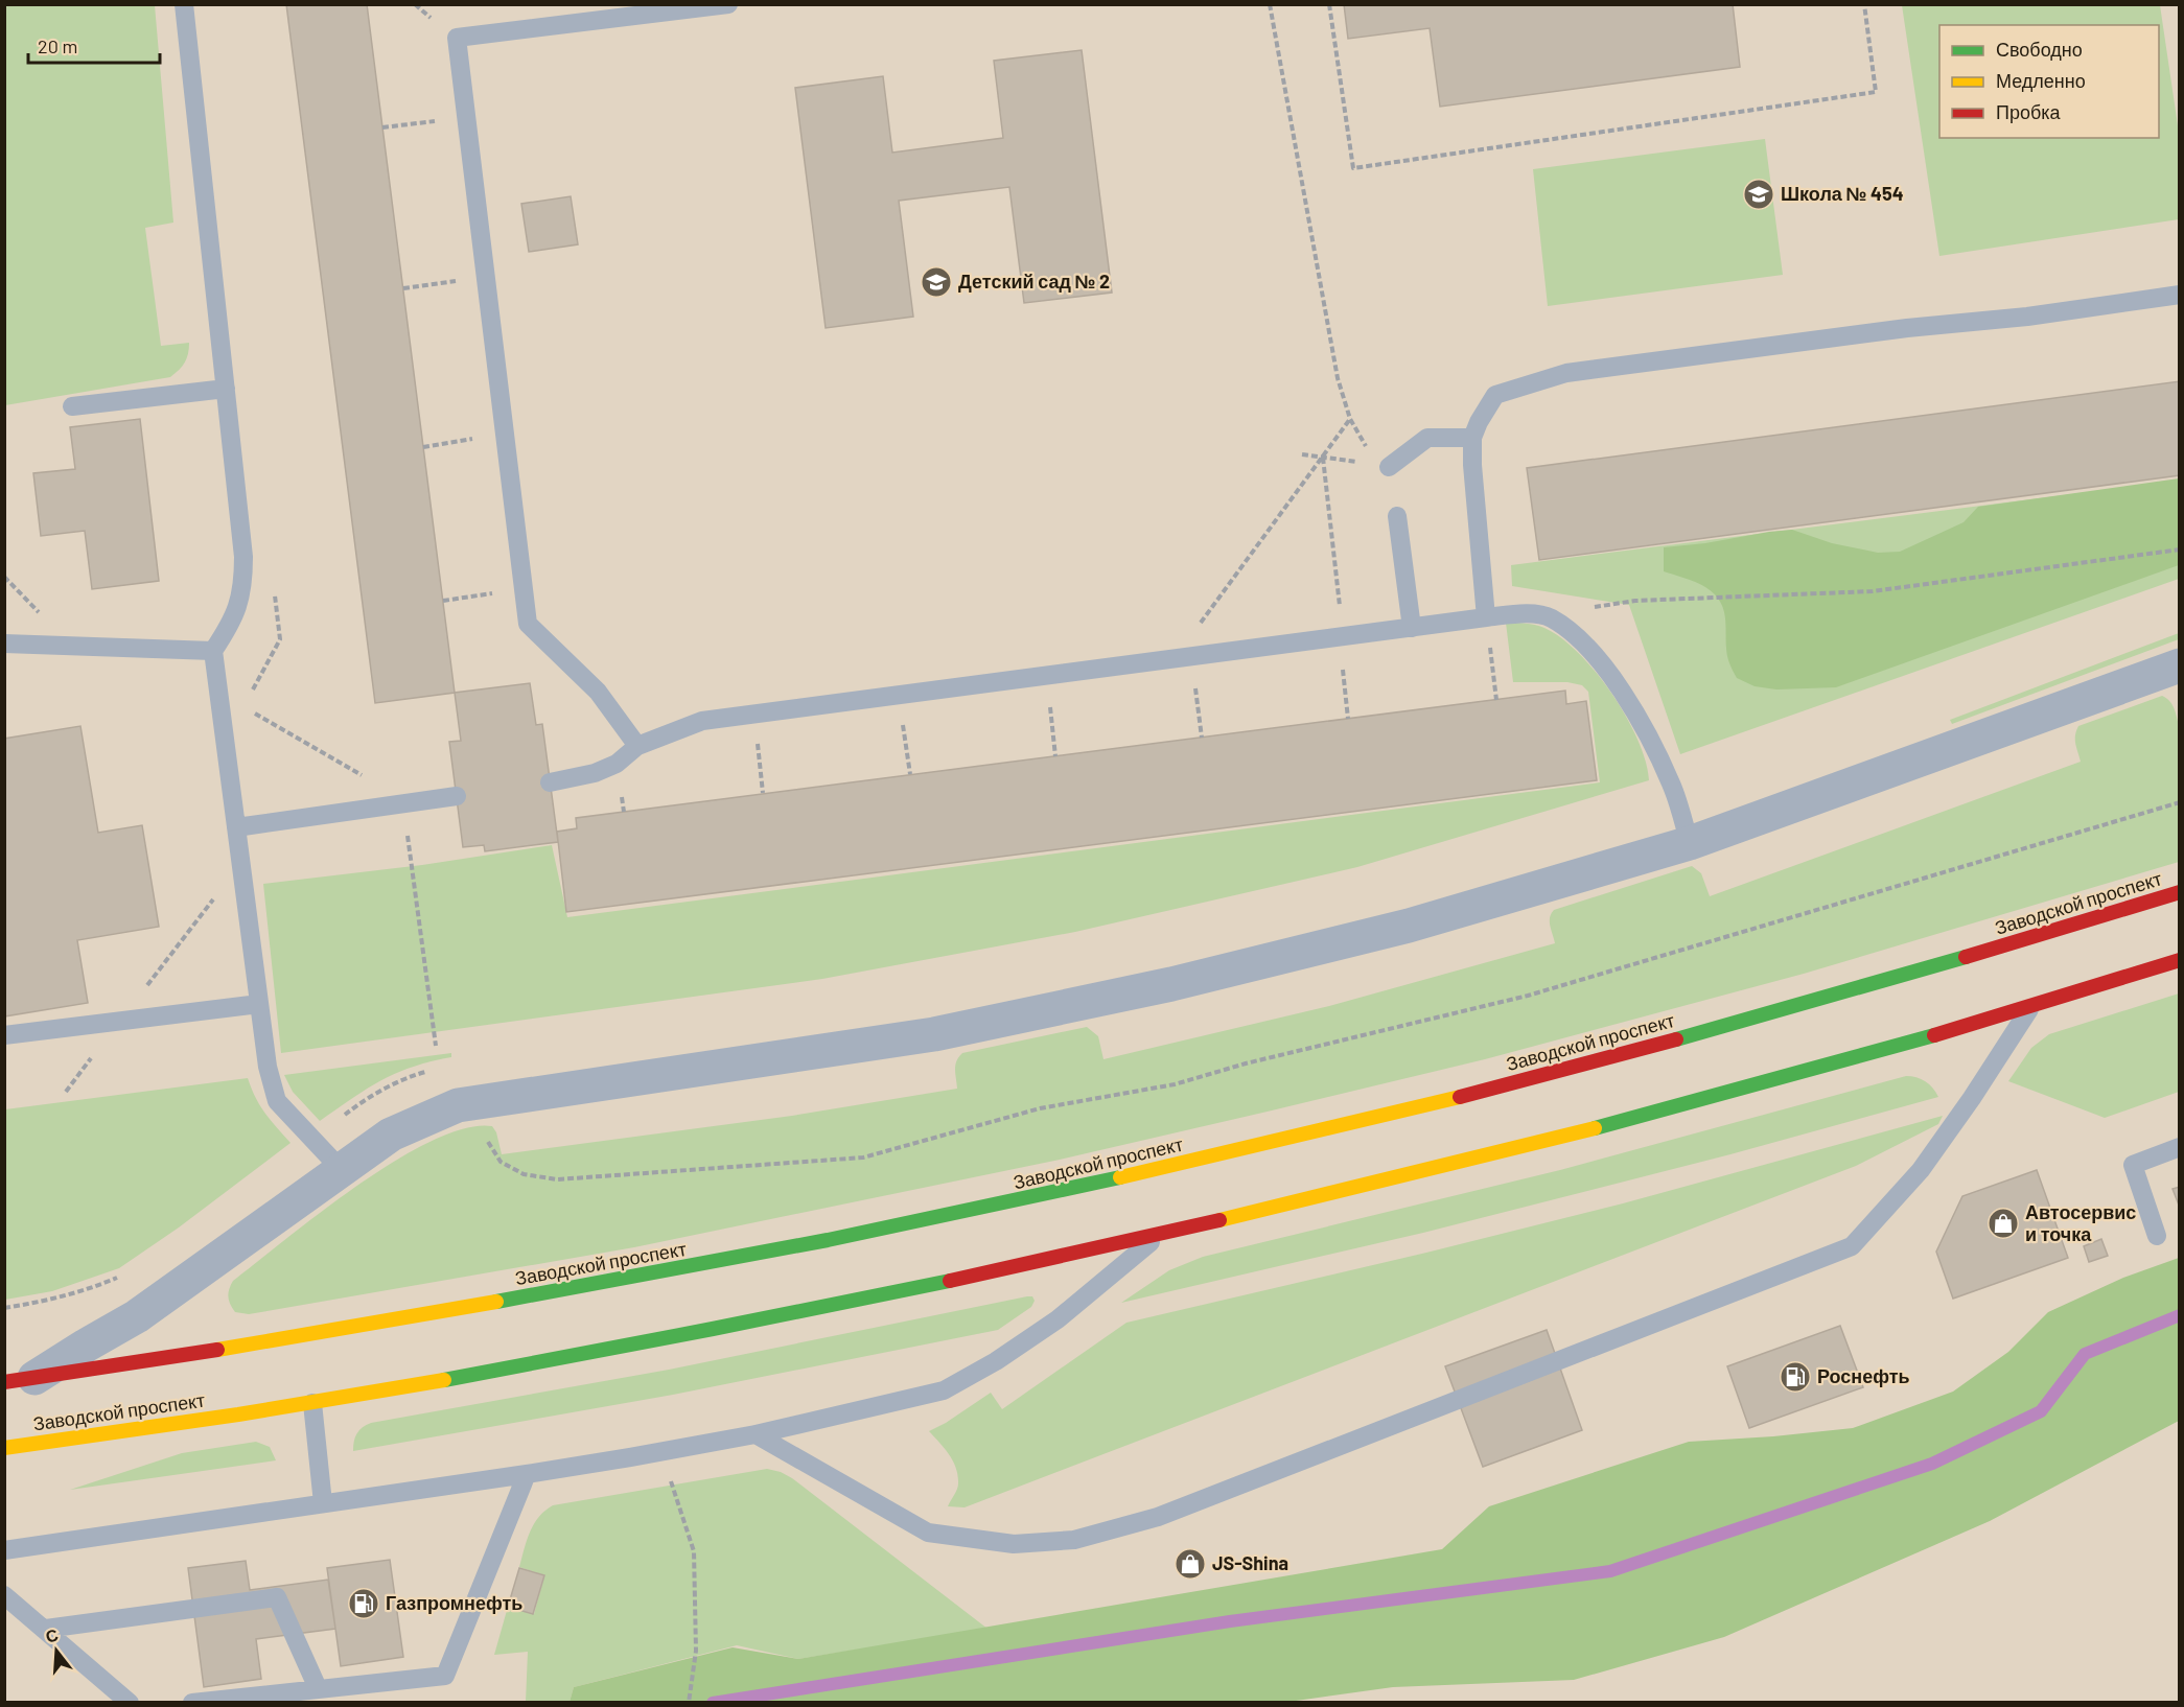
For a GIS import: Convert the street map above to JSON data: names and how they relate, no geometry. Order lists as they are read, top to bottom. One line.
{"streets":{"main road":["Заводской проспект"]},"places":{"school or university":["Школа № 454","Детский сад № 2"],"shop":["Автосервис и точка","JS-Shina"],"fuel station":["Роснефть","Газпромнефть"]},"legend":["Свободно","Медленно","Пробка"],"scale_bar":"20 m","north":"top"}
